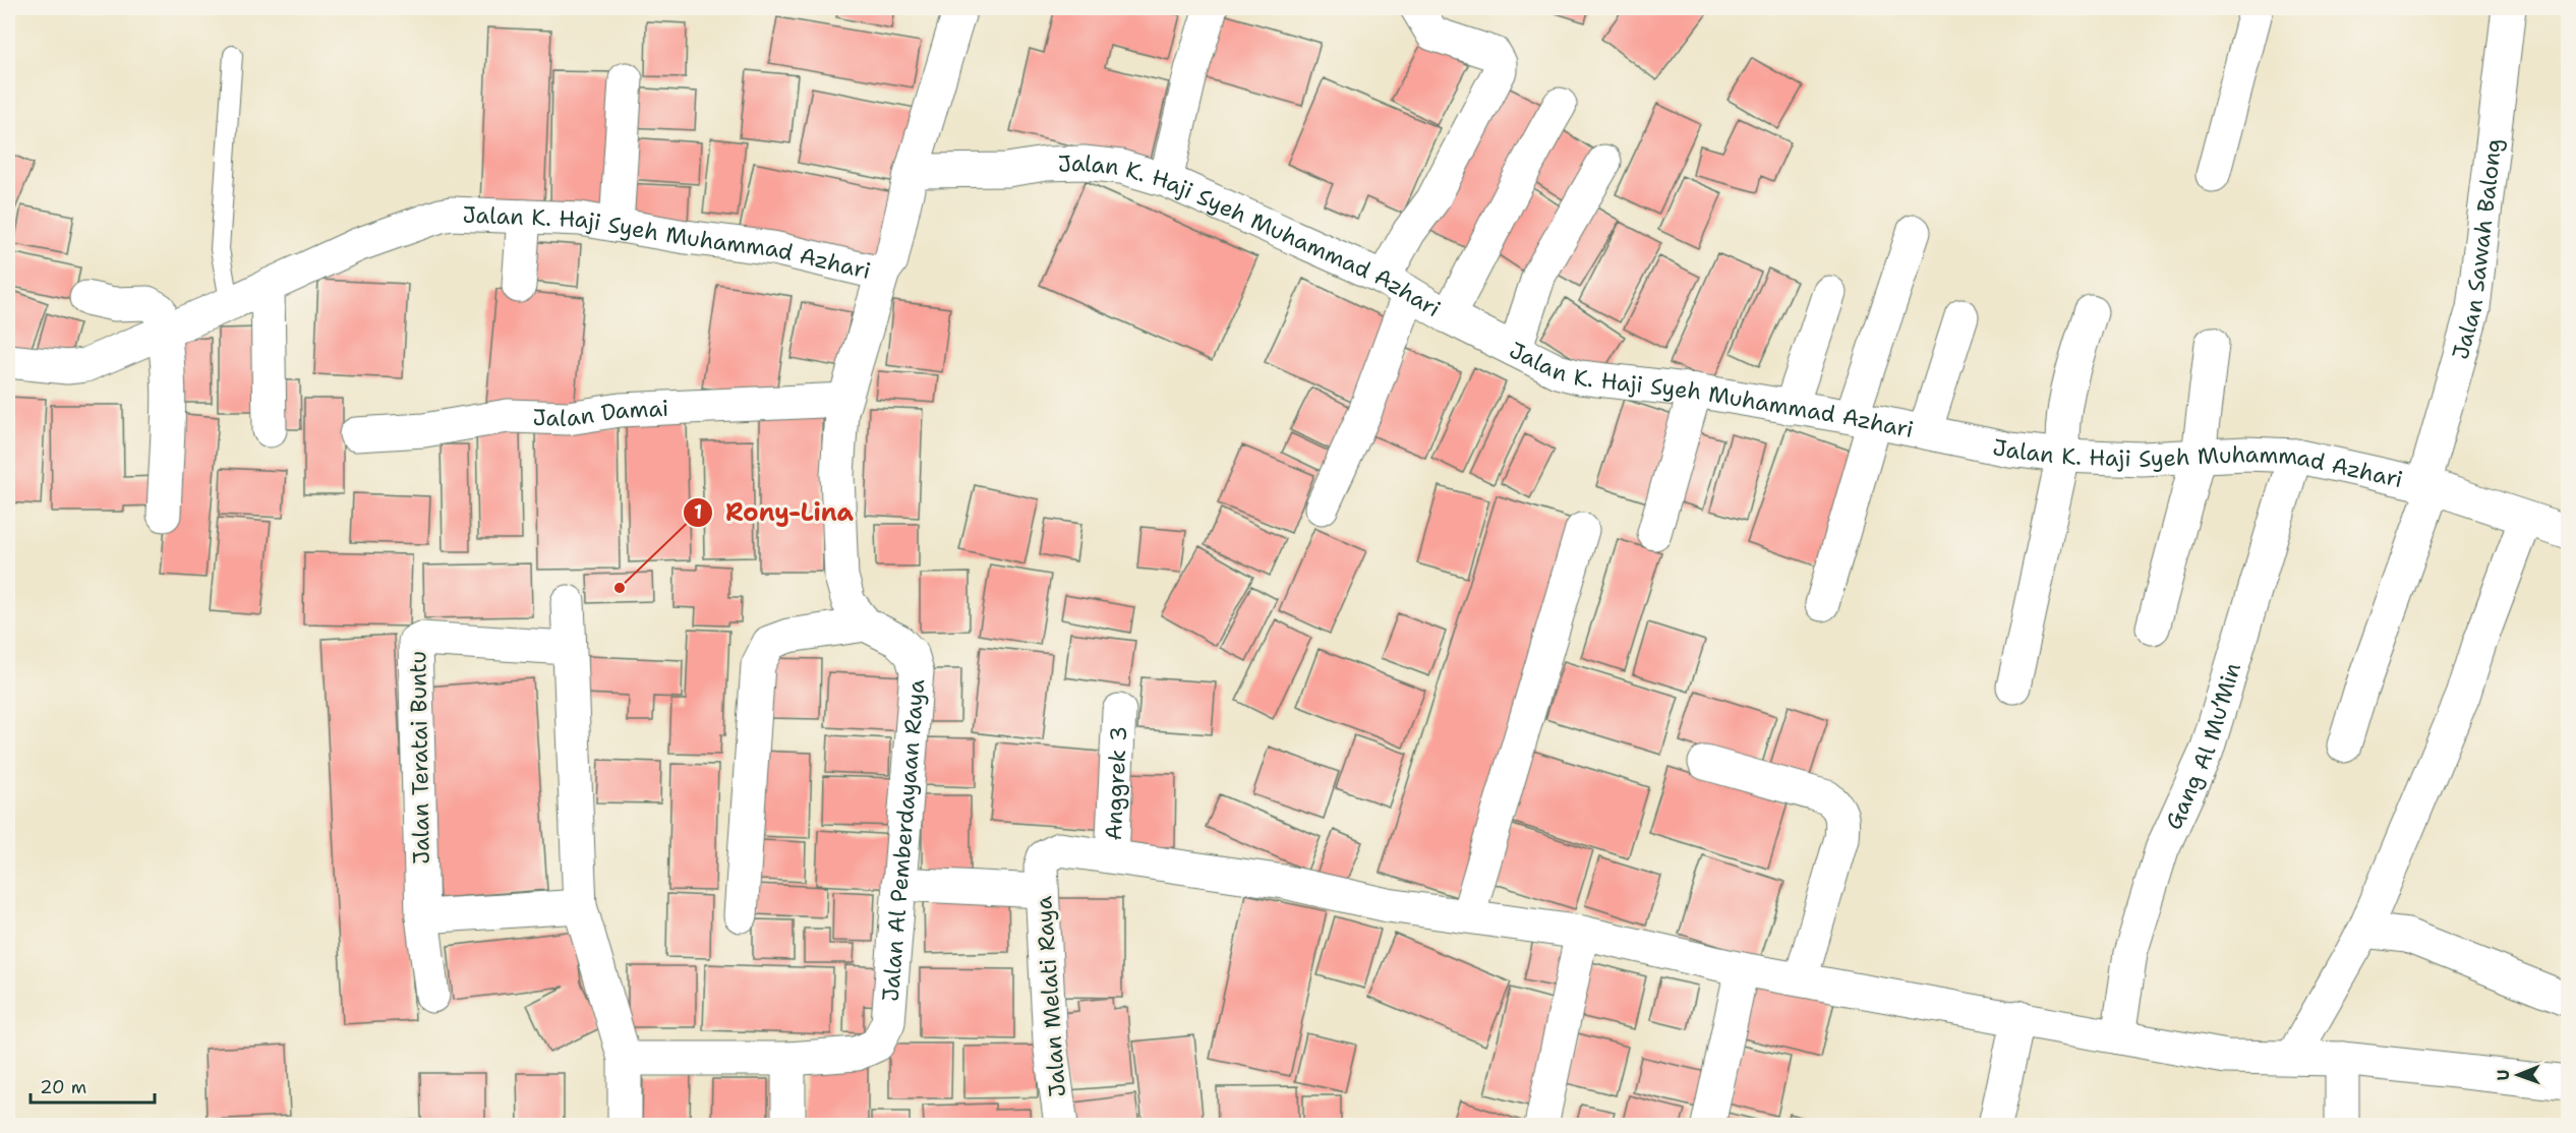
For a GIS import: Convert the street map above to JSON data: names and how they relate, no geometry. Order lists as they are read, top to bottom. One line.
{"streets":{"street":["Jalan K. Haji Syeh Muhammad Azhari","Jalan Sawah Balong","Jalan Damai","Gang Al Mu’Min","Jalan Teratai Buntu","Anggrek 3","Jalan Al Pemberdayaan Raya","Jalan Melati Raya"]},"crossings":[["Jalan K. Haji Syeh Muhammad Azhari","Jalan Sawah Balong"],["Jalan K. Haji Syeh Muhammad Azhari","Gang Al Mu’Min"],["Jalan K. Haji Syeh Muhammad Azhari","Jalan Al Pemberdayaan Raya"],["Jalan Damai","Jalan Al Pemberdayaan Raya"]],"places":["Rony-Lina"],"scale_bar":"20 m","north":"left"}
